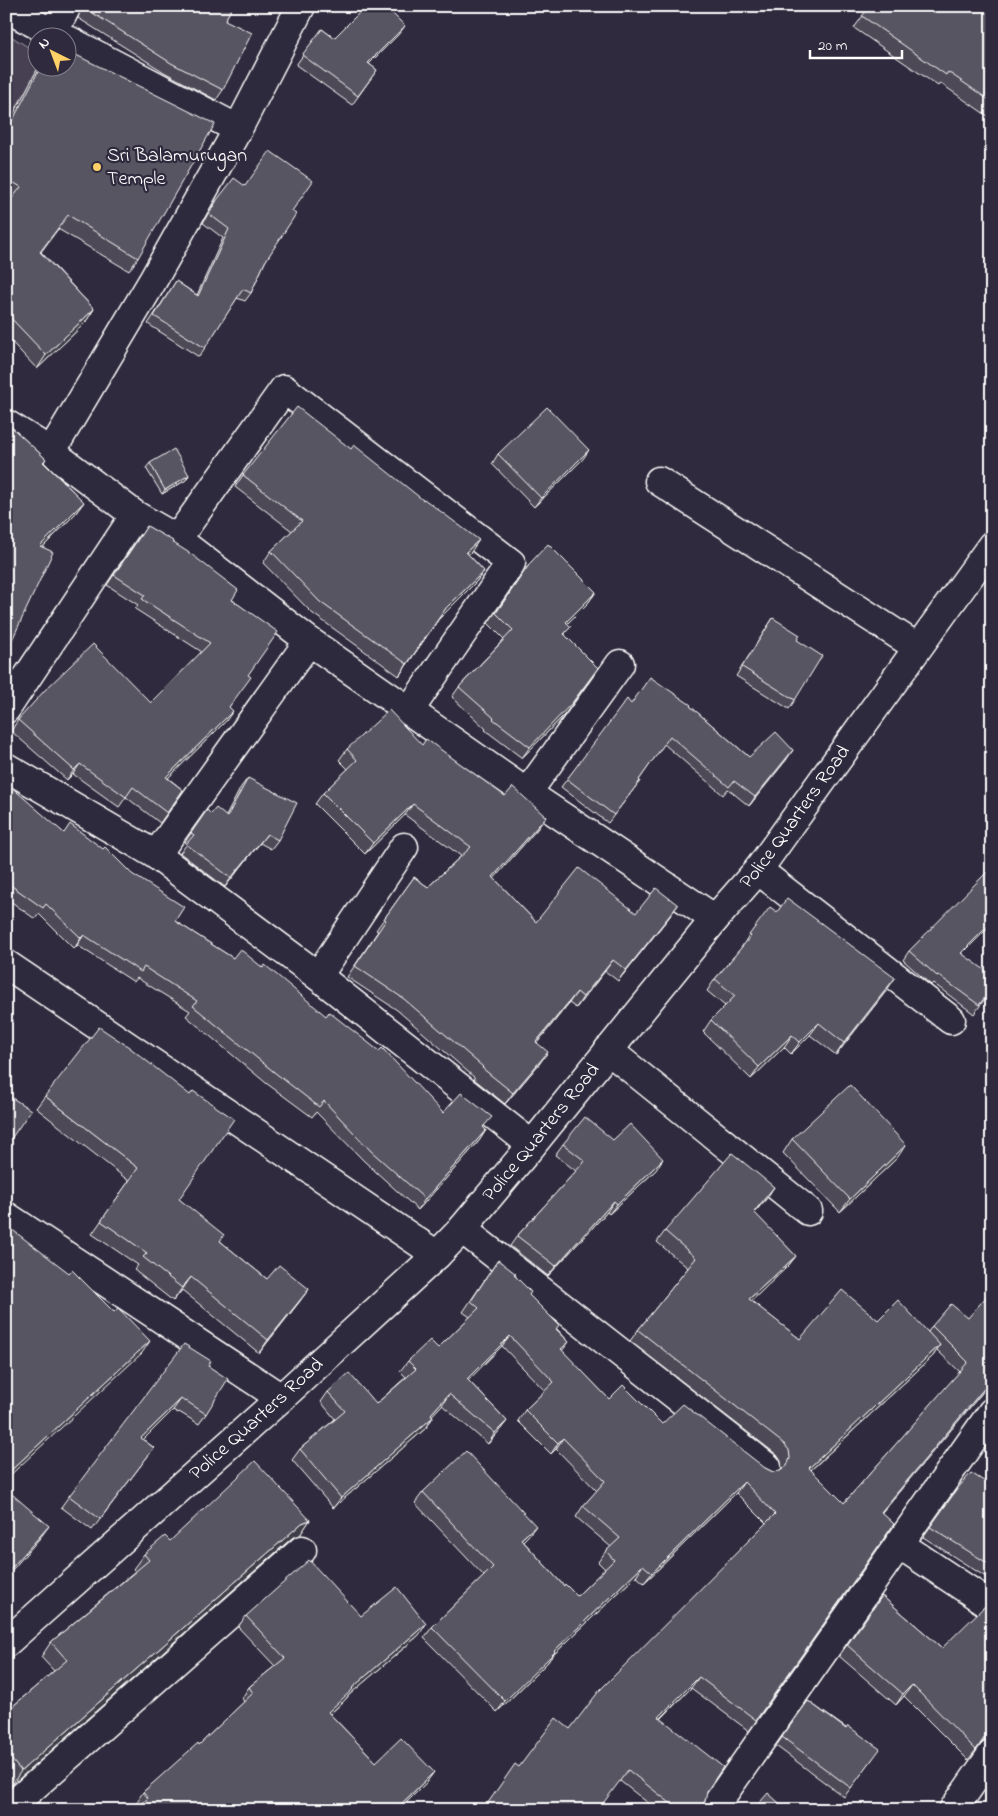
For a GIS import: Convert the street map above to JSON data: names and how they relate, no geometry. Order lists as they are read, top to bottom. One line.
{"streets":{"street":["Police Quarters Road"]},"places":["Sri Balamurugan Temple"],"scale_bar":"20 m","north":"top left"}
